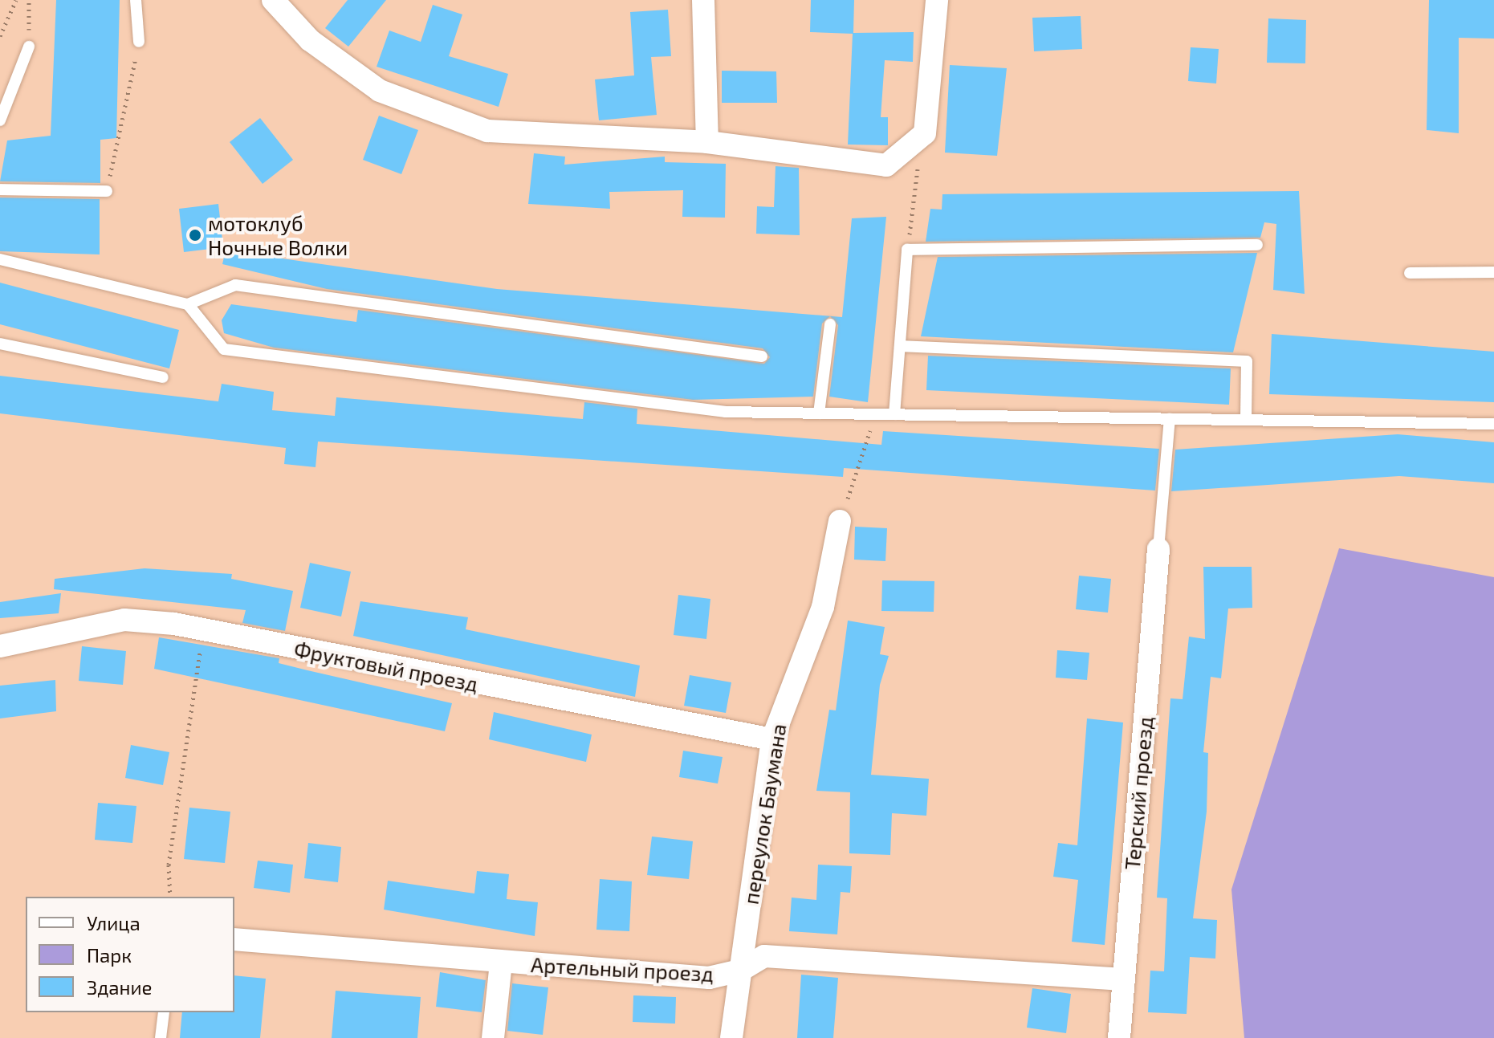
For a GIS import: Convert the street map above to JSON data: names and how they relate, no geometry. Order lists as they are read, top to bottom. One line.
{"streets":{"street":["Фруктовый проезд","Терский проезд","переулок Баумана","Артельный проезд"]},"crossings":[["Фруктовый проезд","переулок Баумана"],["Терский проезд","Артельный проезд"],["переулок Баумана","Артельный проезд"]],"places":["мотоклуб Ночные Волки"],"legend":["Улица","Парк","Здание"]}
